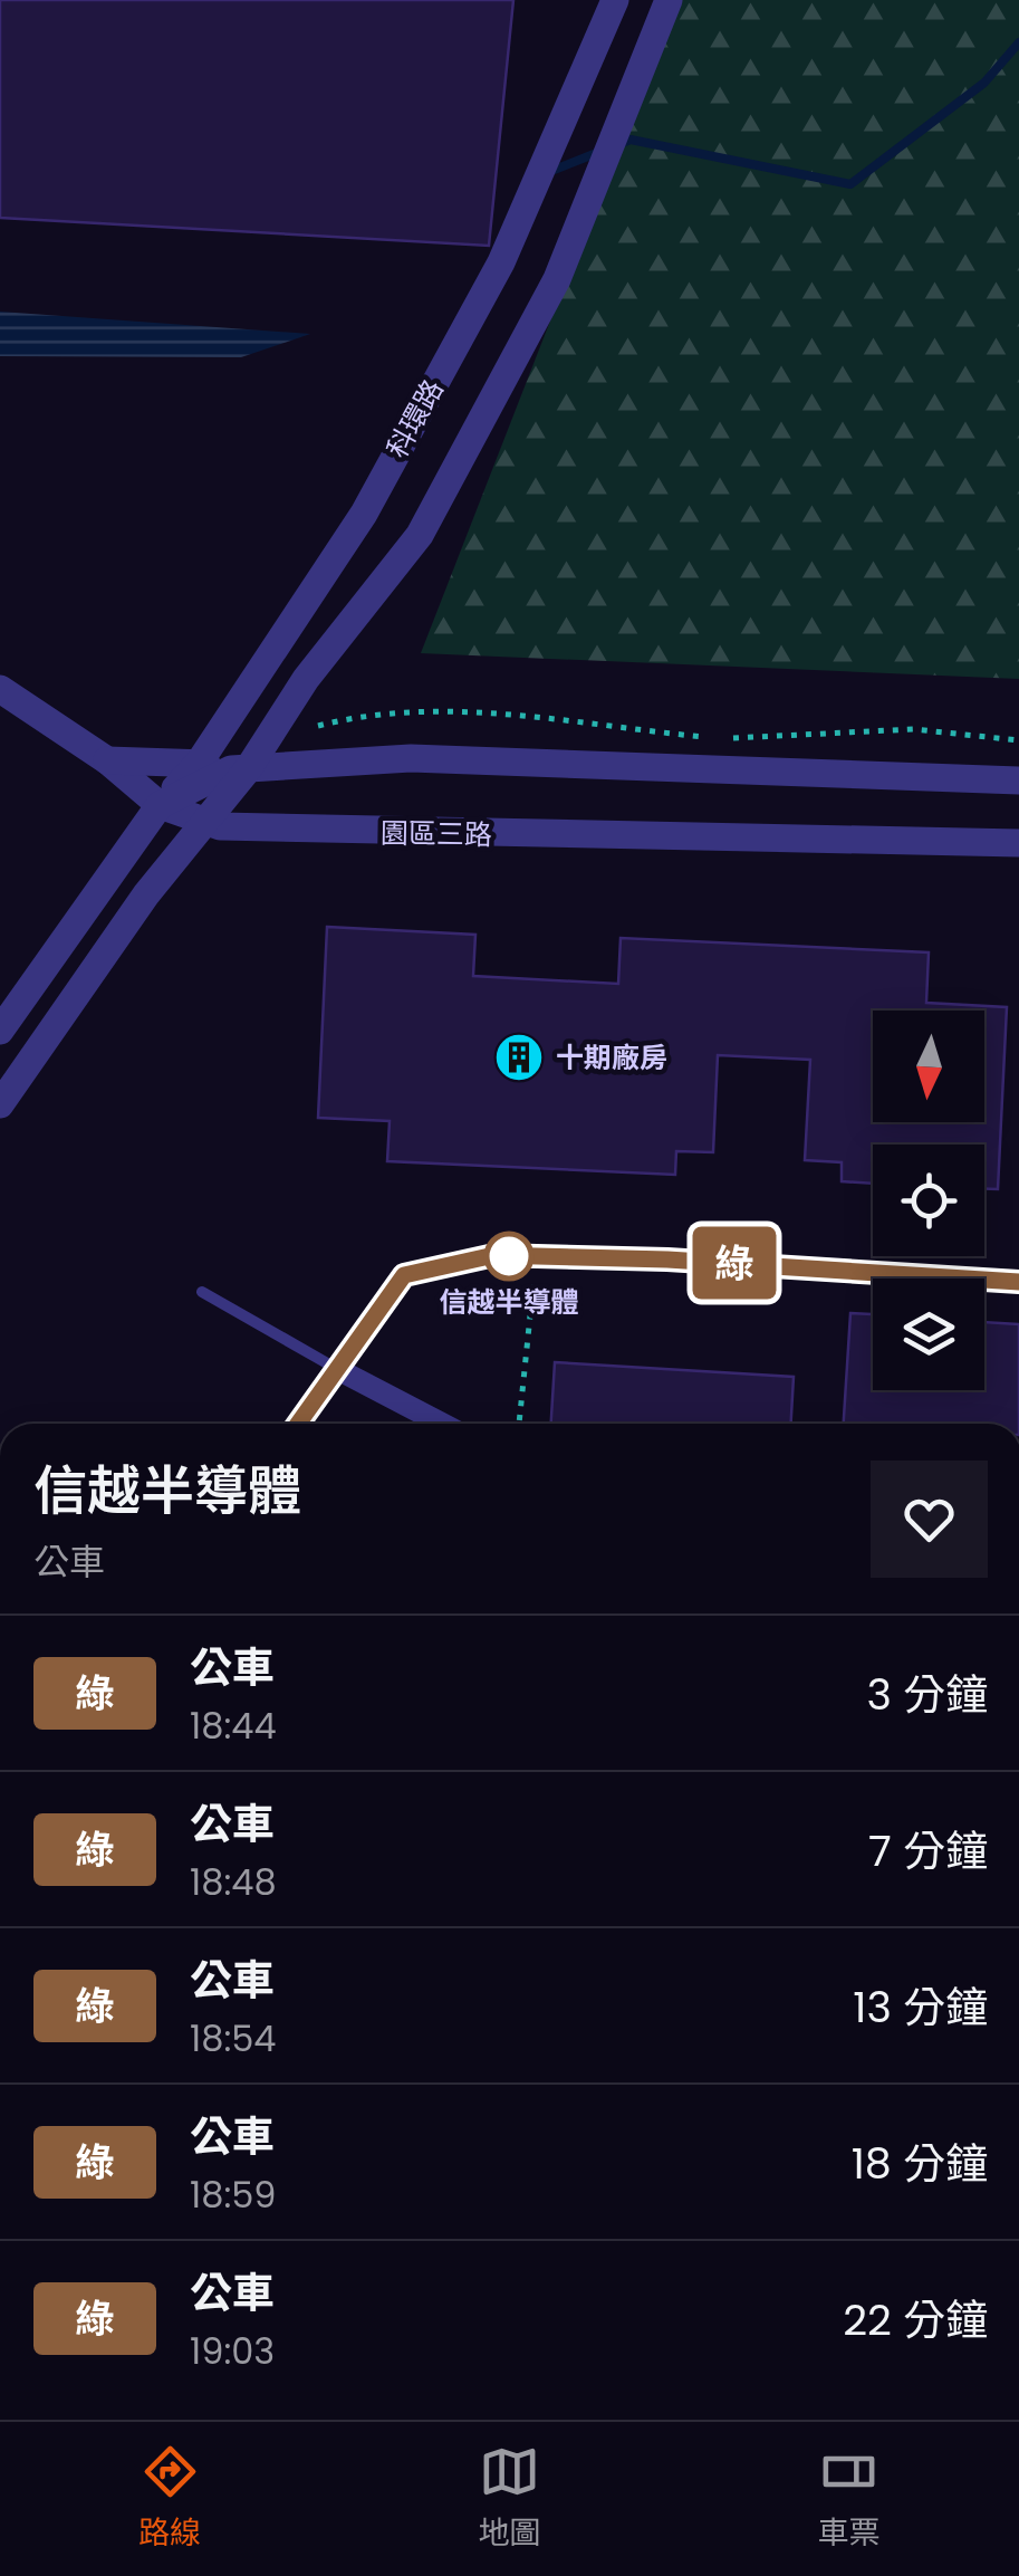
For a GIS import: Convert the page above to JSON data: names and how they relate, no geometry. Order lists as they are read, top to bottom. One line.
{"streets":{"street":["科環路","園區三路"]},"crossings":[["科環路","園區三路"]],"places":{"building":["十期廠房"],"other":["信越半導體"]},"lines":["bus line 綠"],"north":"bottom","page":{"on_map":"綠","heading":["信越半導體","公車"],"list":[{"mark":"綠","name":"公車","note":"18:44","value":"3 分鐘"},{"mark":"綠","name":"公車","note":"18:48","value":"7 分鐘"},{"mark":"綠","name":"公車","note":"18:54","value":"13 分鐘"},{"mark":"綠","name":"公車","note":"18:59","value":"18 分鐘"},{"mark":"綠","name":"公車","note":"19:03","value":"22 分鐘"}],"tabs":["路線","地圖","車票"]}}
